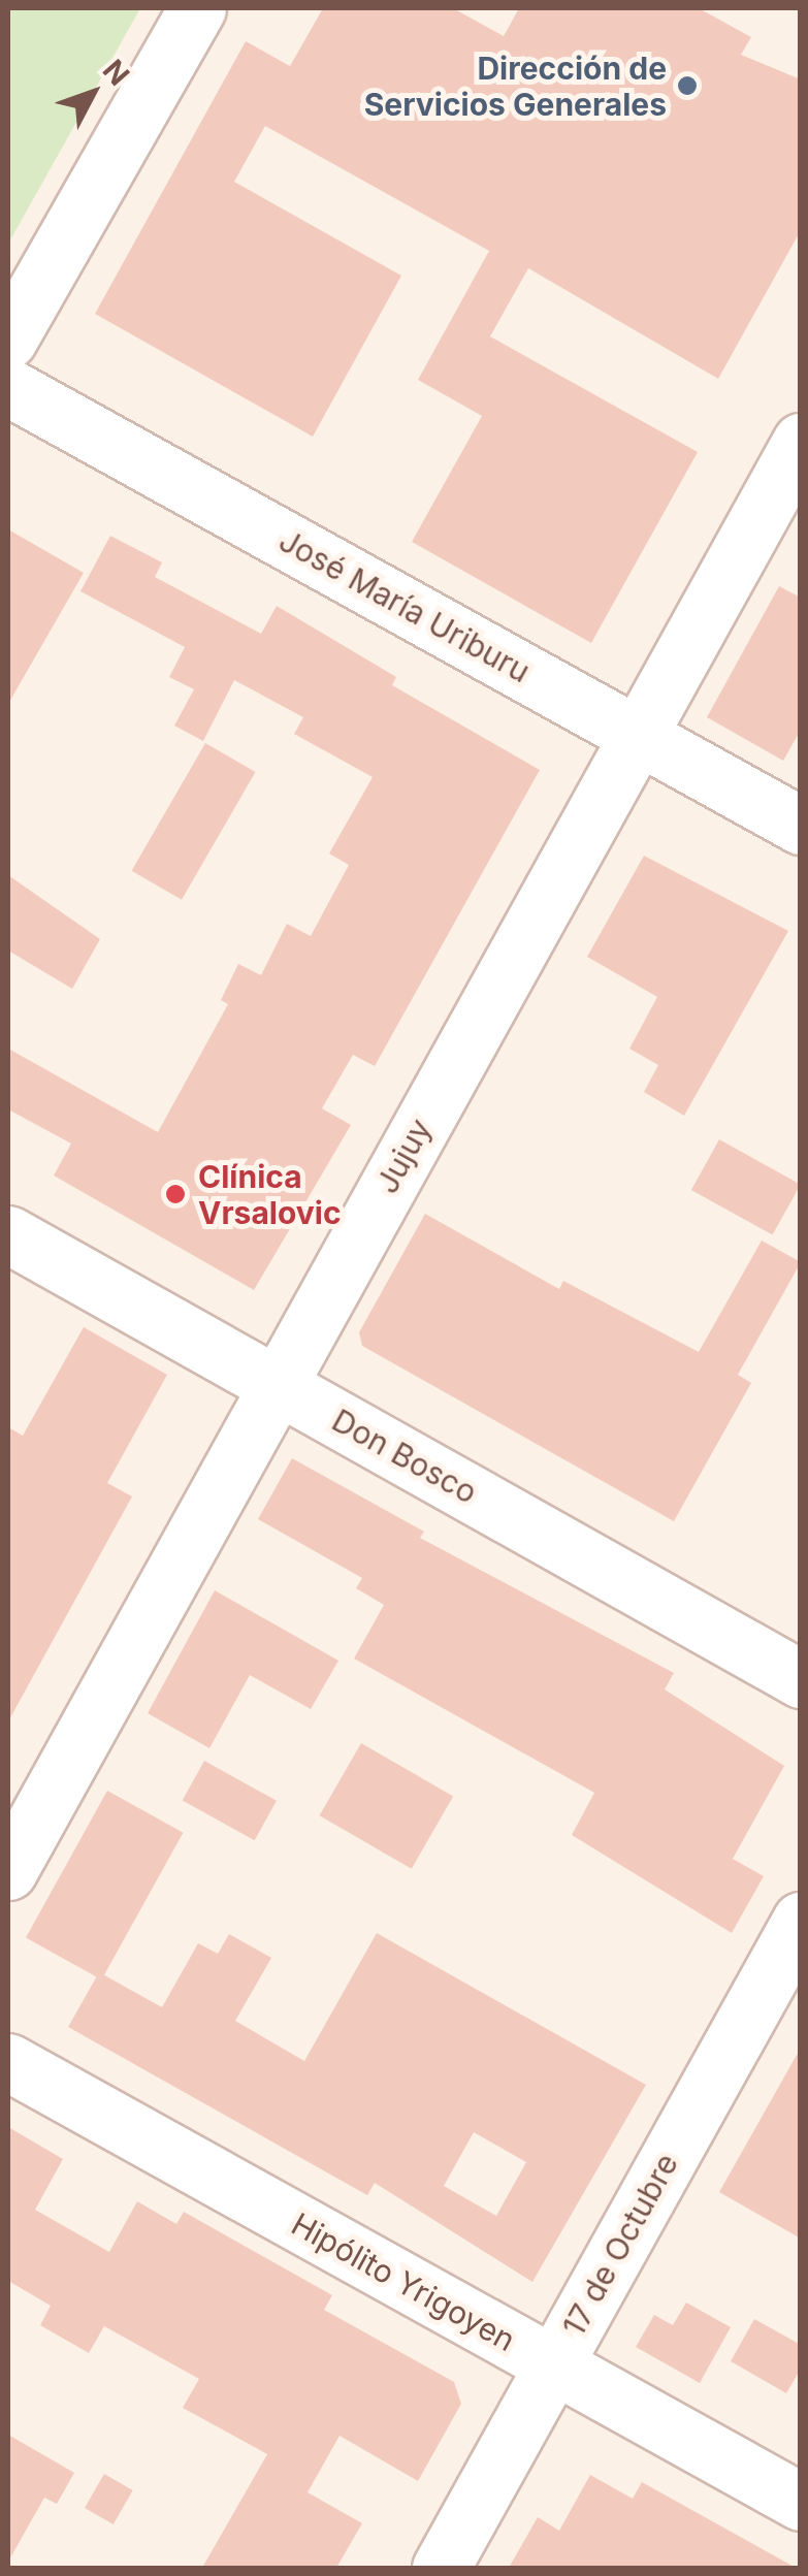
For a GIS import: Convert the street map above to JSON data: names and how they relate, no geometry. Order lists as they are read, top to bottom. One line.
{"streets":{"street":["José María Uriburu","Jujuy","Don Bosco","17 de Octubre","Hipólito Yrigoyen"]},"crossings":[["José María Uriburu","Jujuy"],["Jujuy","Don Bosco"],["17 de Octubre","Hipólito Yrigoyen"]],"places":["Dirección de Servicios Generales","Clínica Vrsalovic"],"north":"top right"}
